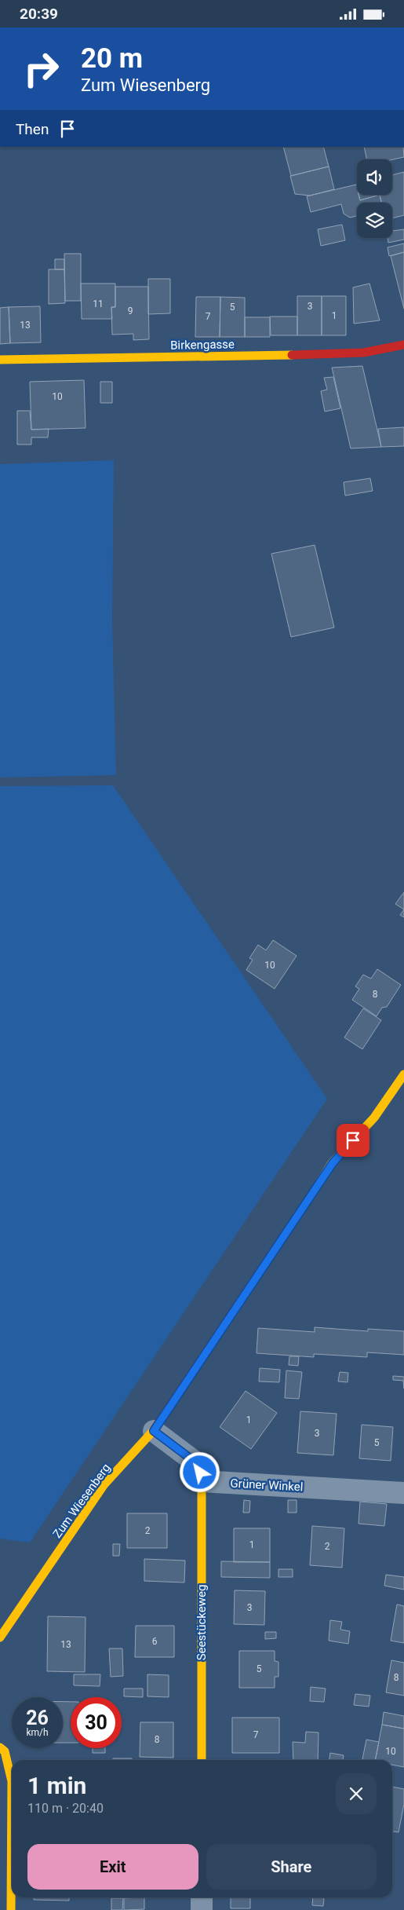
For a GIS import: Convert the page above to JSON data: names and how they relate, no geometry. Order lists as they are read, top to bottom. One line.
{"streets":{"street":["Birkengasse","Grüner Winkel","Zum Wiesenberg","Seestückeweg"]},"crossings":[["Grüner Winkel","Seestückeweg"]],"house_numbers":["11","3","5","9","1","7","13","10","10","8","1","3","5","2","1","2","3","6","13","5","8","7","8","10"],"page":{"status":"20:39","turn":["20 m","Zum Wiesenberg"],"then":"Then","speed":"26 km/h","limit":"30","heading":["1 min","110 m · 20:40"],"buttons":["Exit","Share"]}}
